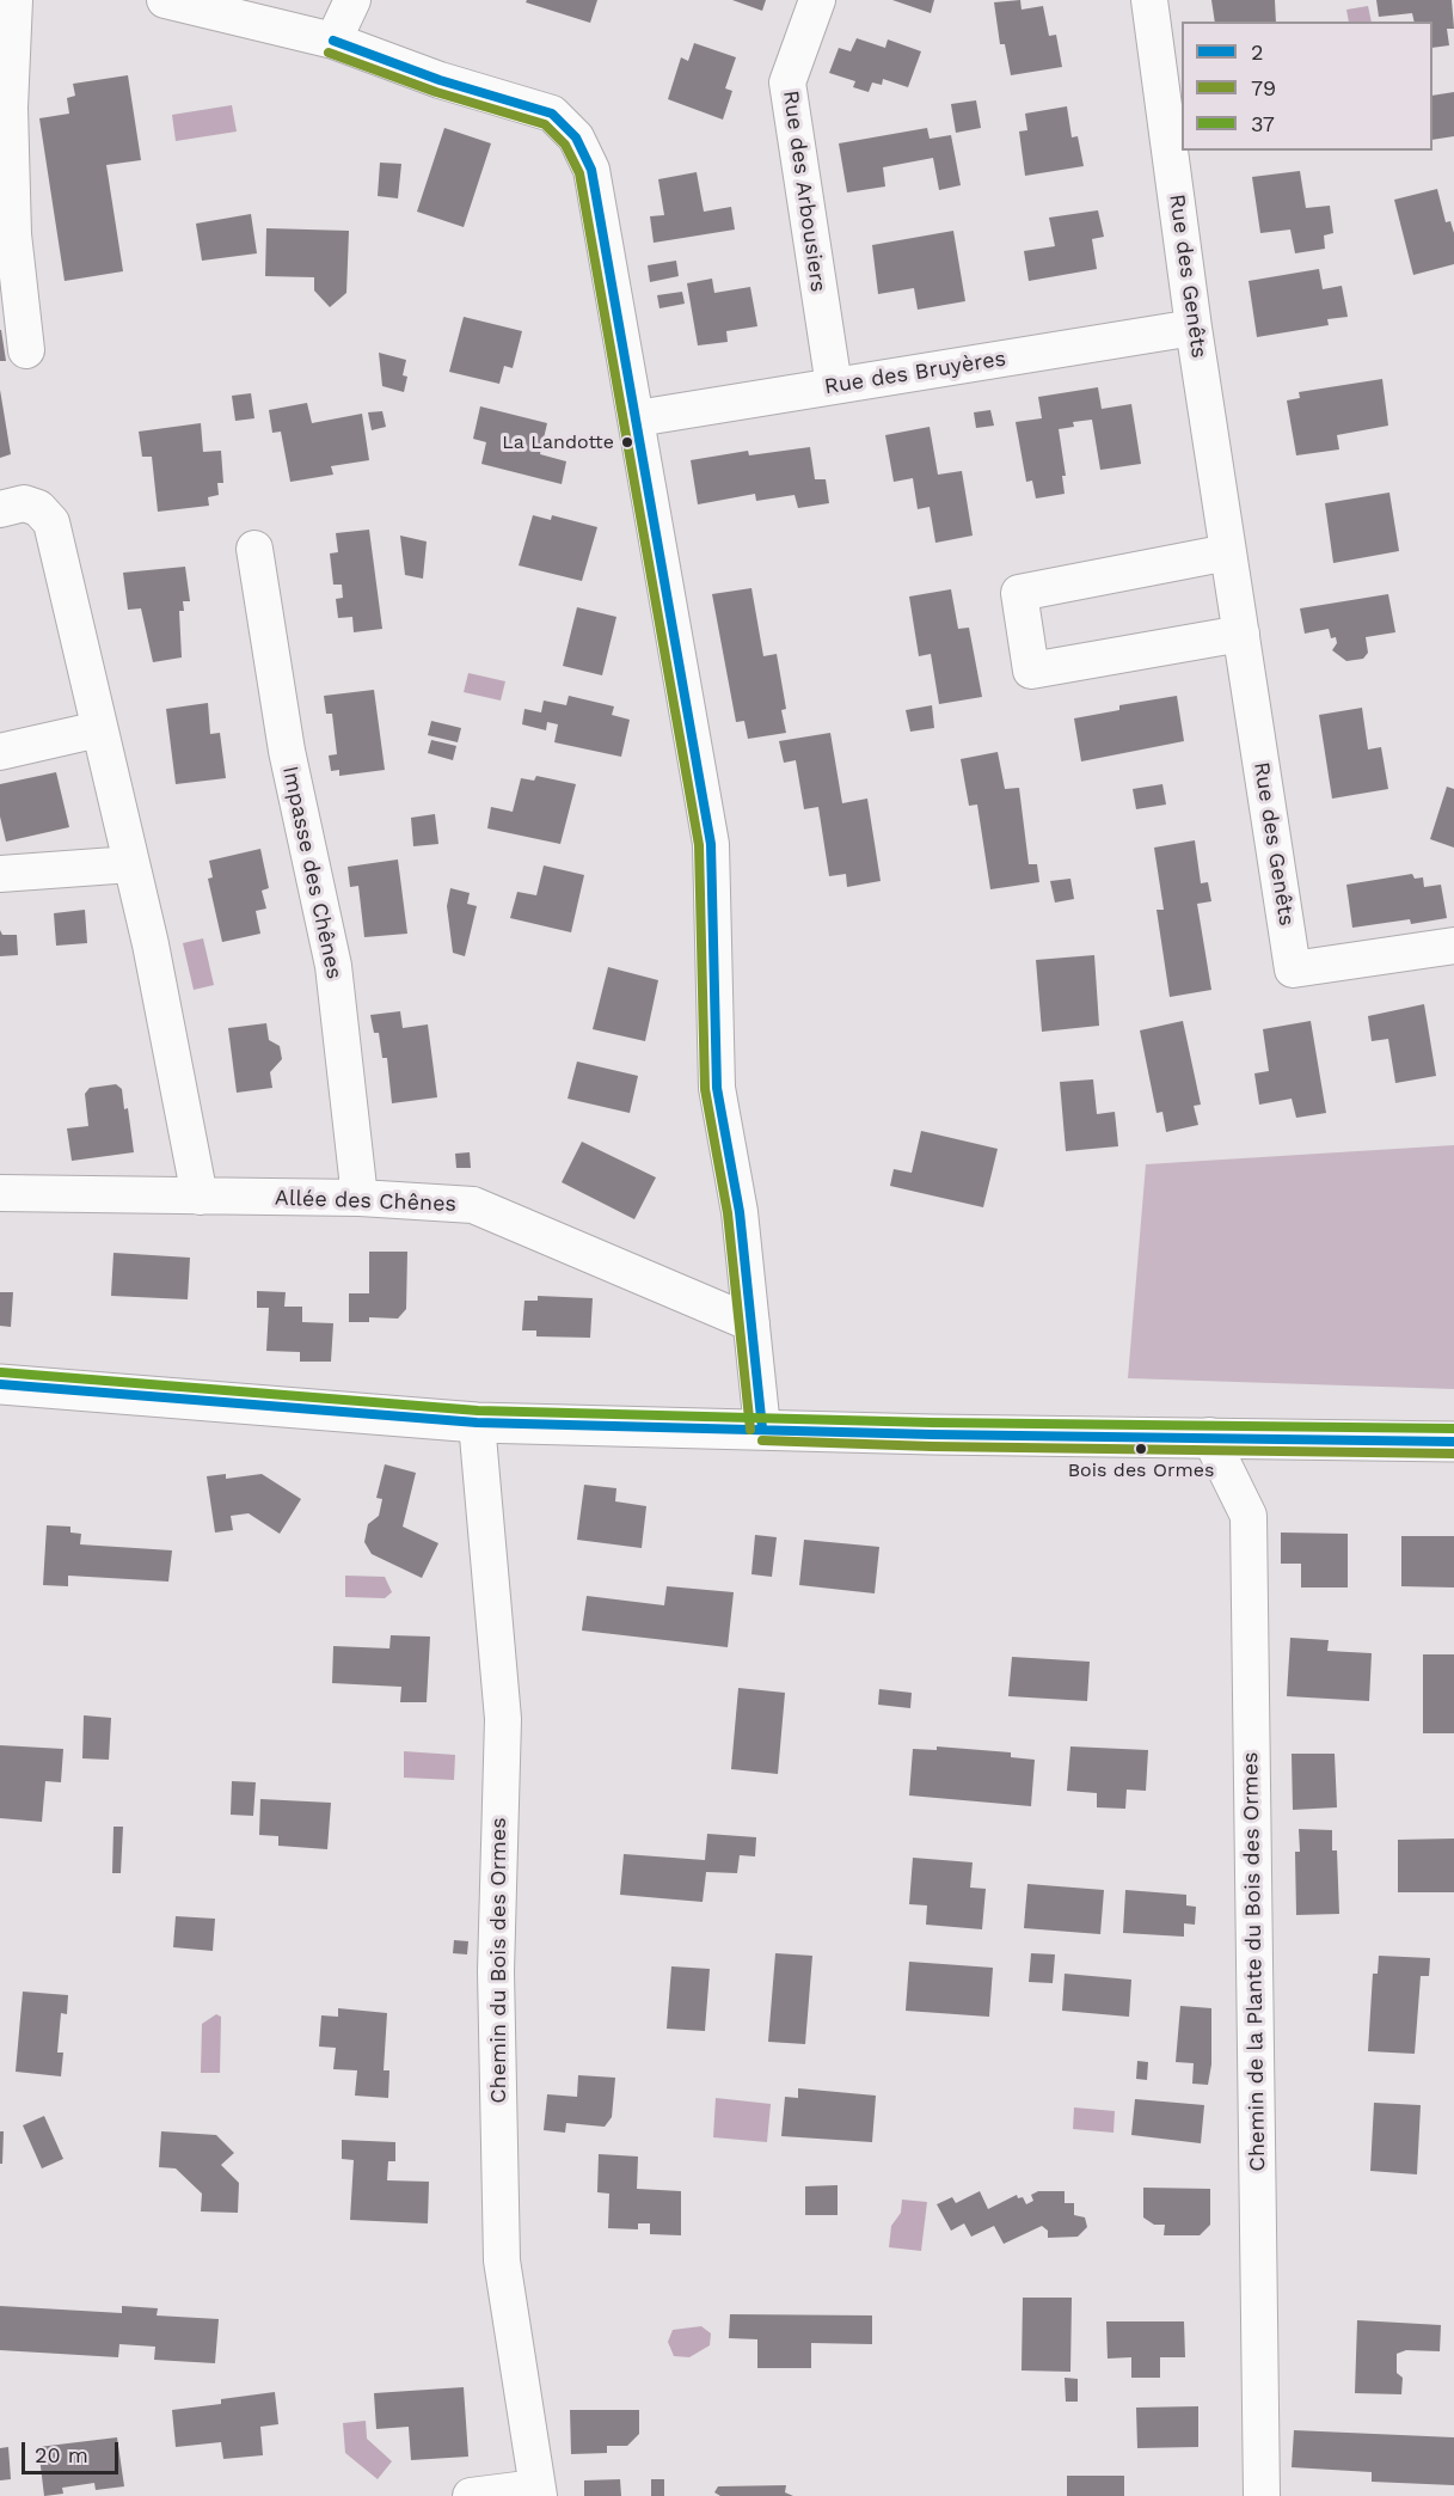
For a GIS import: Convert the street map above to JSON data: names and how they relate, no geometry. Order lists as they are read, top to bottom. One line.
{"streets":{"street":["Rue des Arbousiers","Rue des Genêts","Rue des Bruyères","Impasse des Chênes","Allée des Chênes","Chemin du Bois des Ormes","Chemin de la Plante du Bois des Ormes"]},"crossings":[["Rue des Arbousiers","Rue des Bruyères"],["Rue des Genêts","Rue des Bruyères"],["Impasse des Chênes","Allée des Chênes"]],"places":["La Landotte","Bois des Ormes"],"lines":["transit line 2","transit line 79","transit line 37"],"legend":["2","79","37"],"scale_bar":"20 m"}
